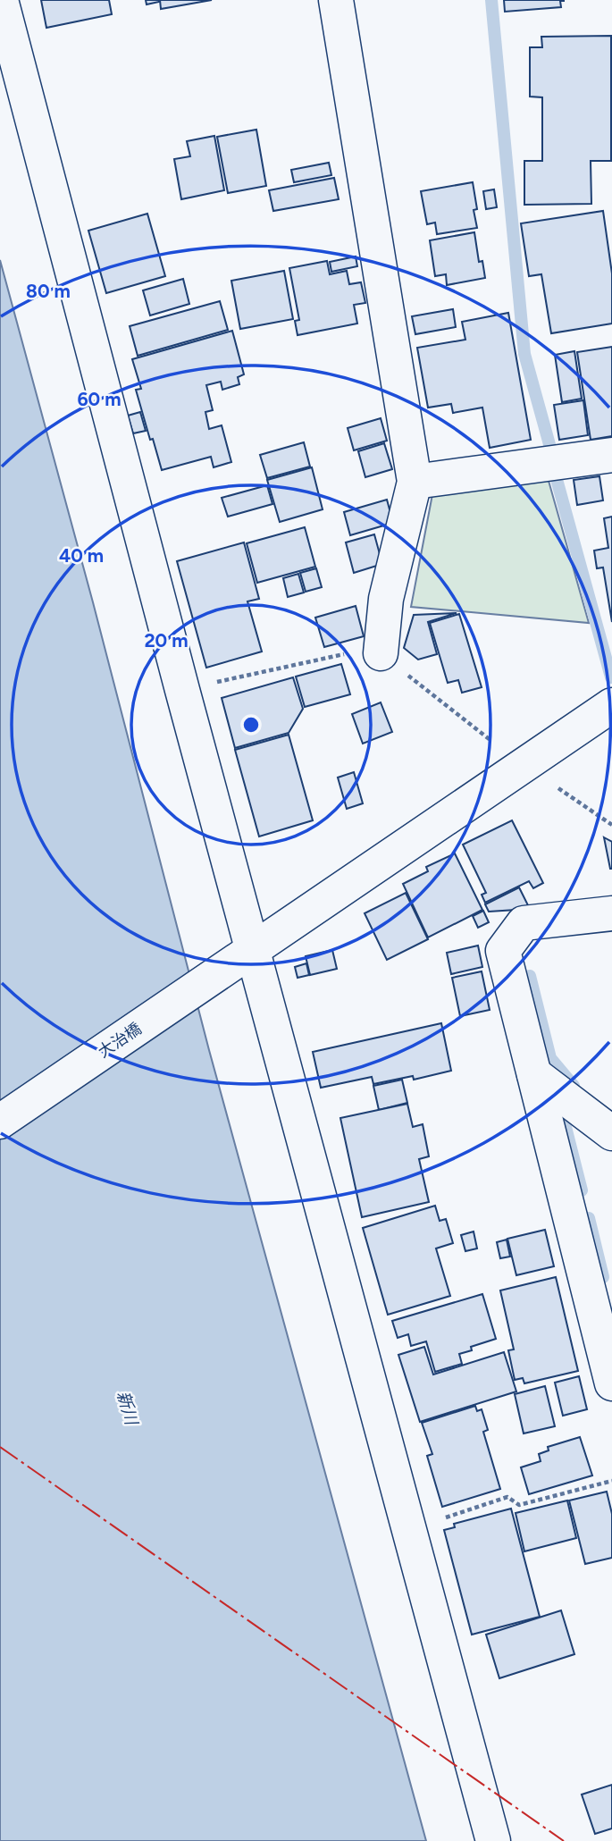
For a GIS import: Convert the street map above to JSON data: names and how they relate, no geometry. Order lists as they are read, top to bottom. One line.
{"streets":{"street":["大治橋"]},"water":["新川"],"rings":["80 m","60 m","40 m","20 m"]}
